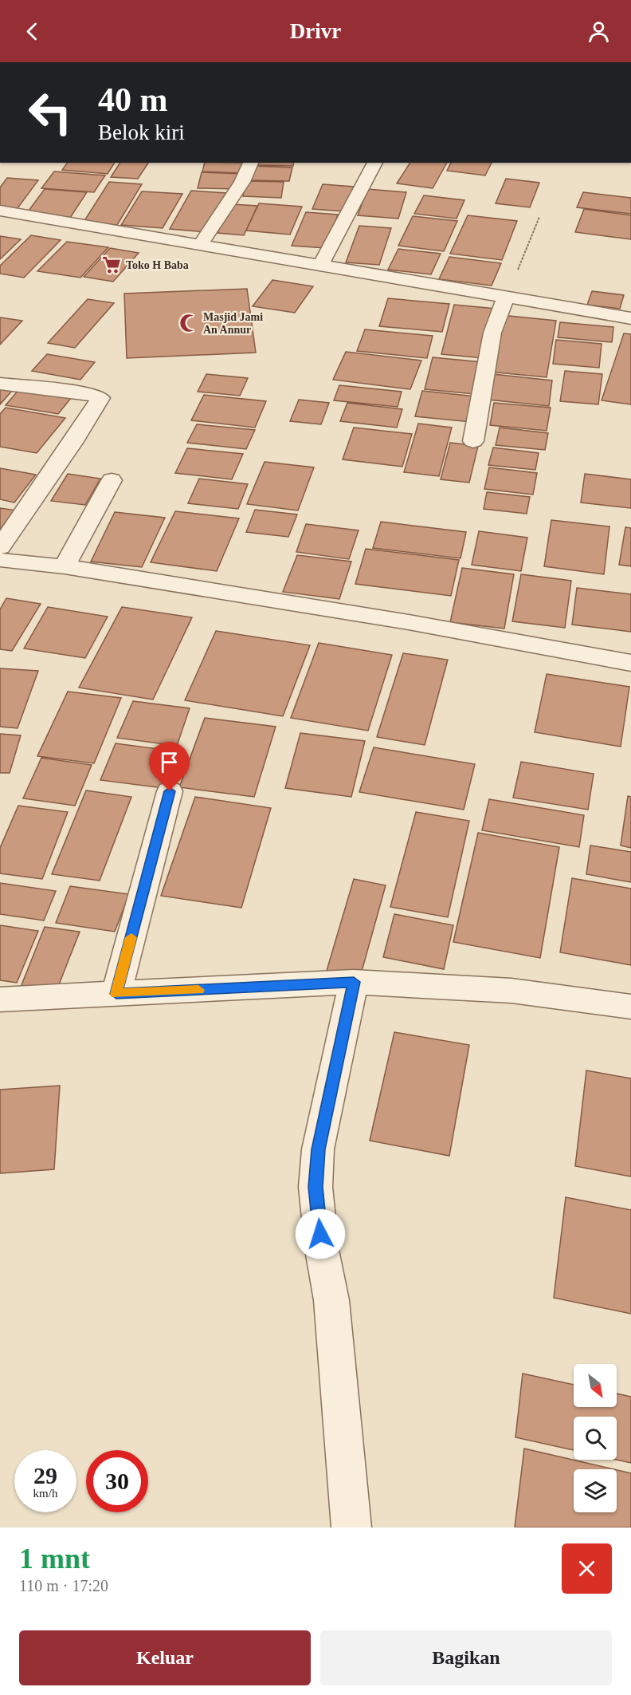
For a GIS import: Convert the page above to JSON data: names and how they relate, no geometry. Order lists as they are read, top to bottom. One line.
{"places":{"supermarket":["Toko H Baba"],"mosque":["Masjid Jami An Annur"]},"north":"bottom right","page":{"header":"Drivr","turn":["40 m","Belok kiri"],"speed":"29 km/h","limit":"30","heading":["1 mnt","110 m · 17:20"],"buttons":["Keluar","Bagikan"]}}
